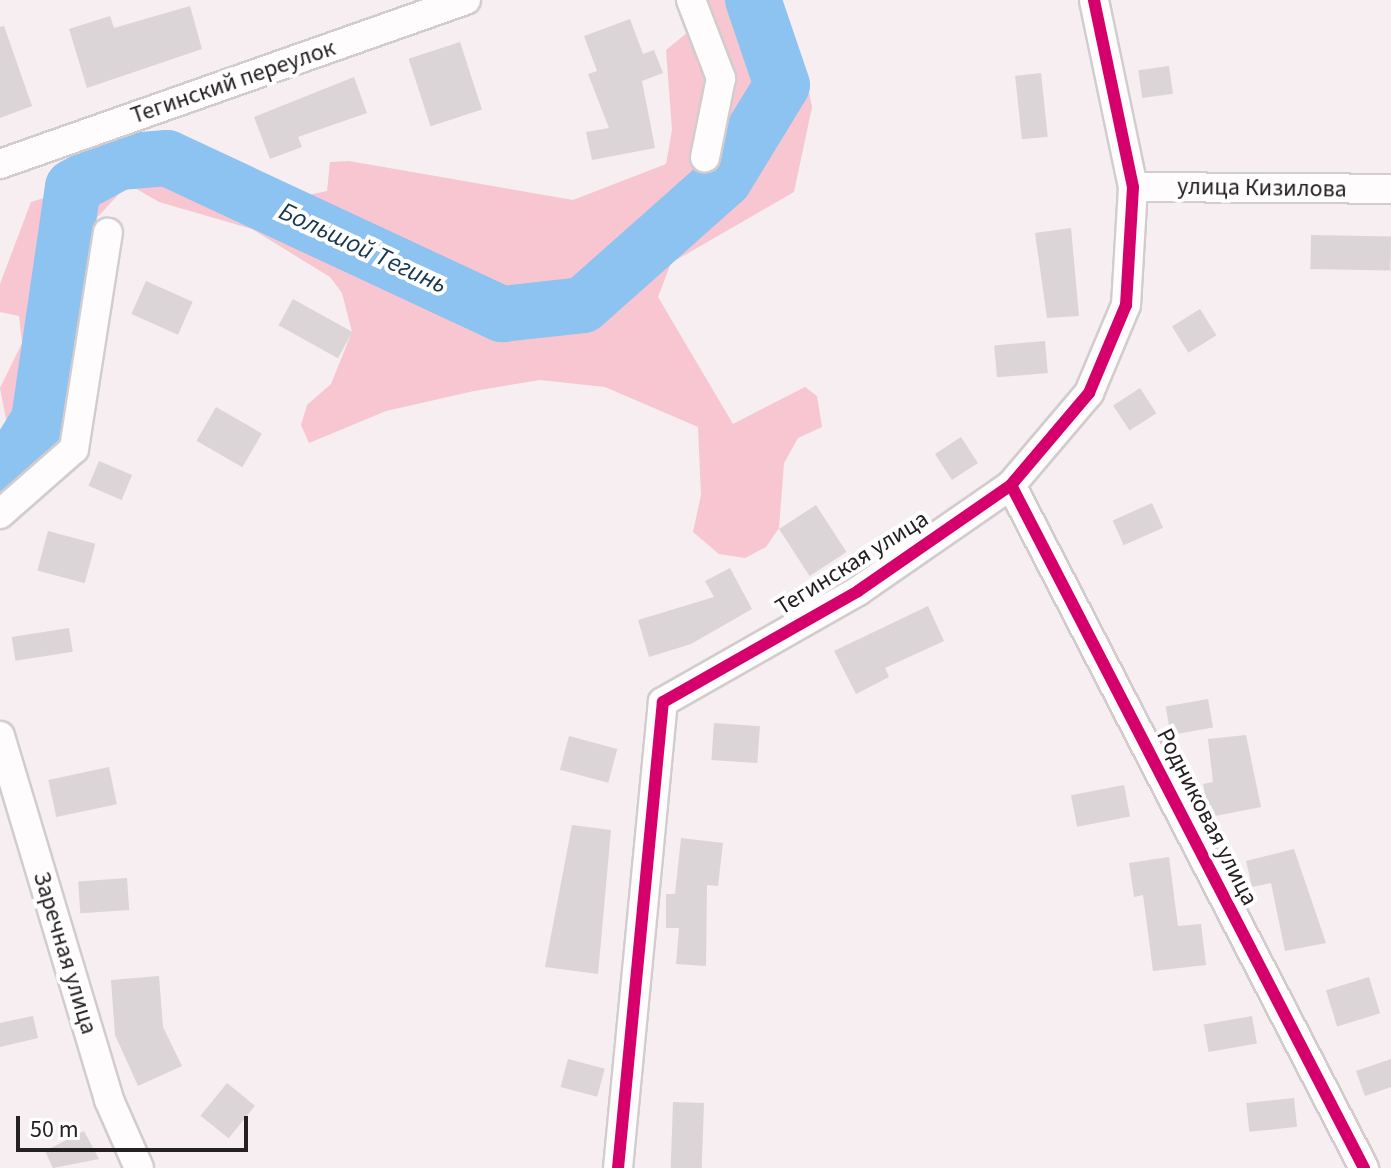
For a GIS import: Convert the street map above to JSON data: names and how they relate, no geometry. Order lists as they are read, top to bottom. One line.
{"streets":{"street":["Тегинский переулок","улица Кизилова","Тегинская улица","Родниковая улица","Заречная улица"]},"crossings":[["улица Кизилова","Тегинская улица"],["Тегинская улица","Родниковая улица"]],"water":["Большой Тегинь"],"scale_bar":"50 m"}
